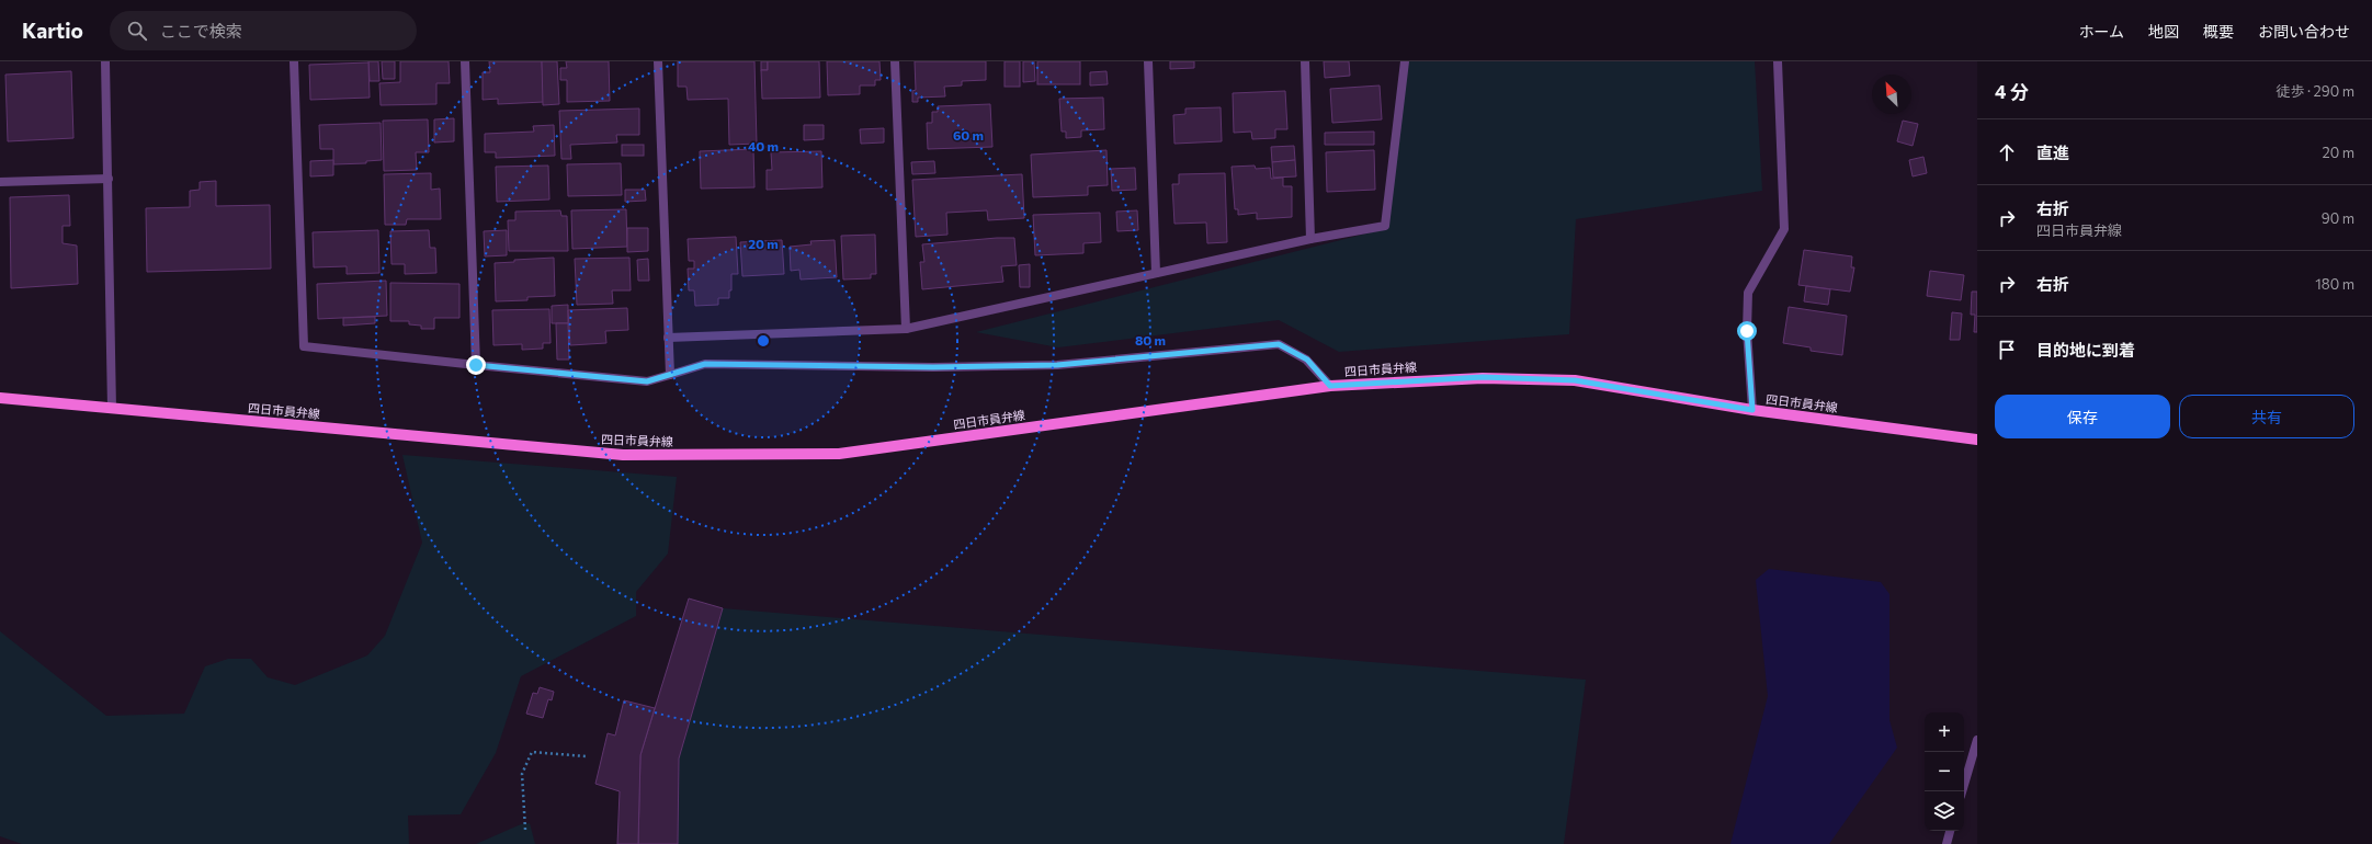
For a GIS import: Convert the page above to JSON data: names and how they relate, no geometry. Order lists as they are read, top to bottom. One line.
{"streets":{"main road":["四日市員弁線"]},"north":"top left","page":{"header":"Kartio","search":"ここで検索","nav":["ホーム","地図","概要","お問い合わせ"],"heading":["4 分","徒歩 · 290 m"],"list":[["直進","20 m"],["右折","四日市員弁線","90 m"],["右折","180 m"],"目的地に到着"],"buttons":["保存","共有"],"map_buttons":["+","−"]},"rings":["60 m","40 m","20 m","80 m"]}
